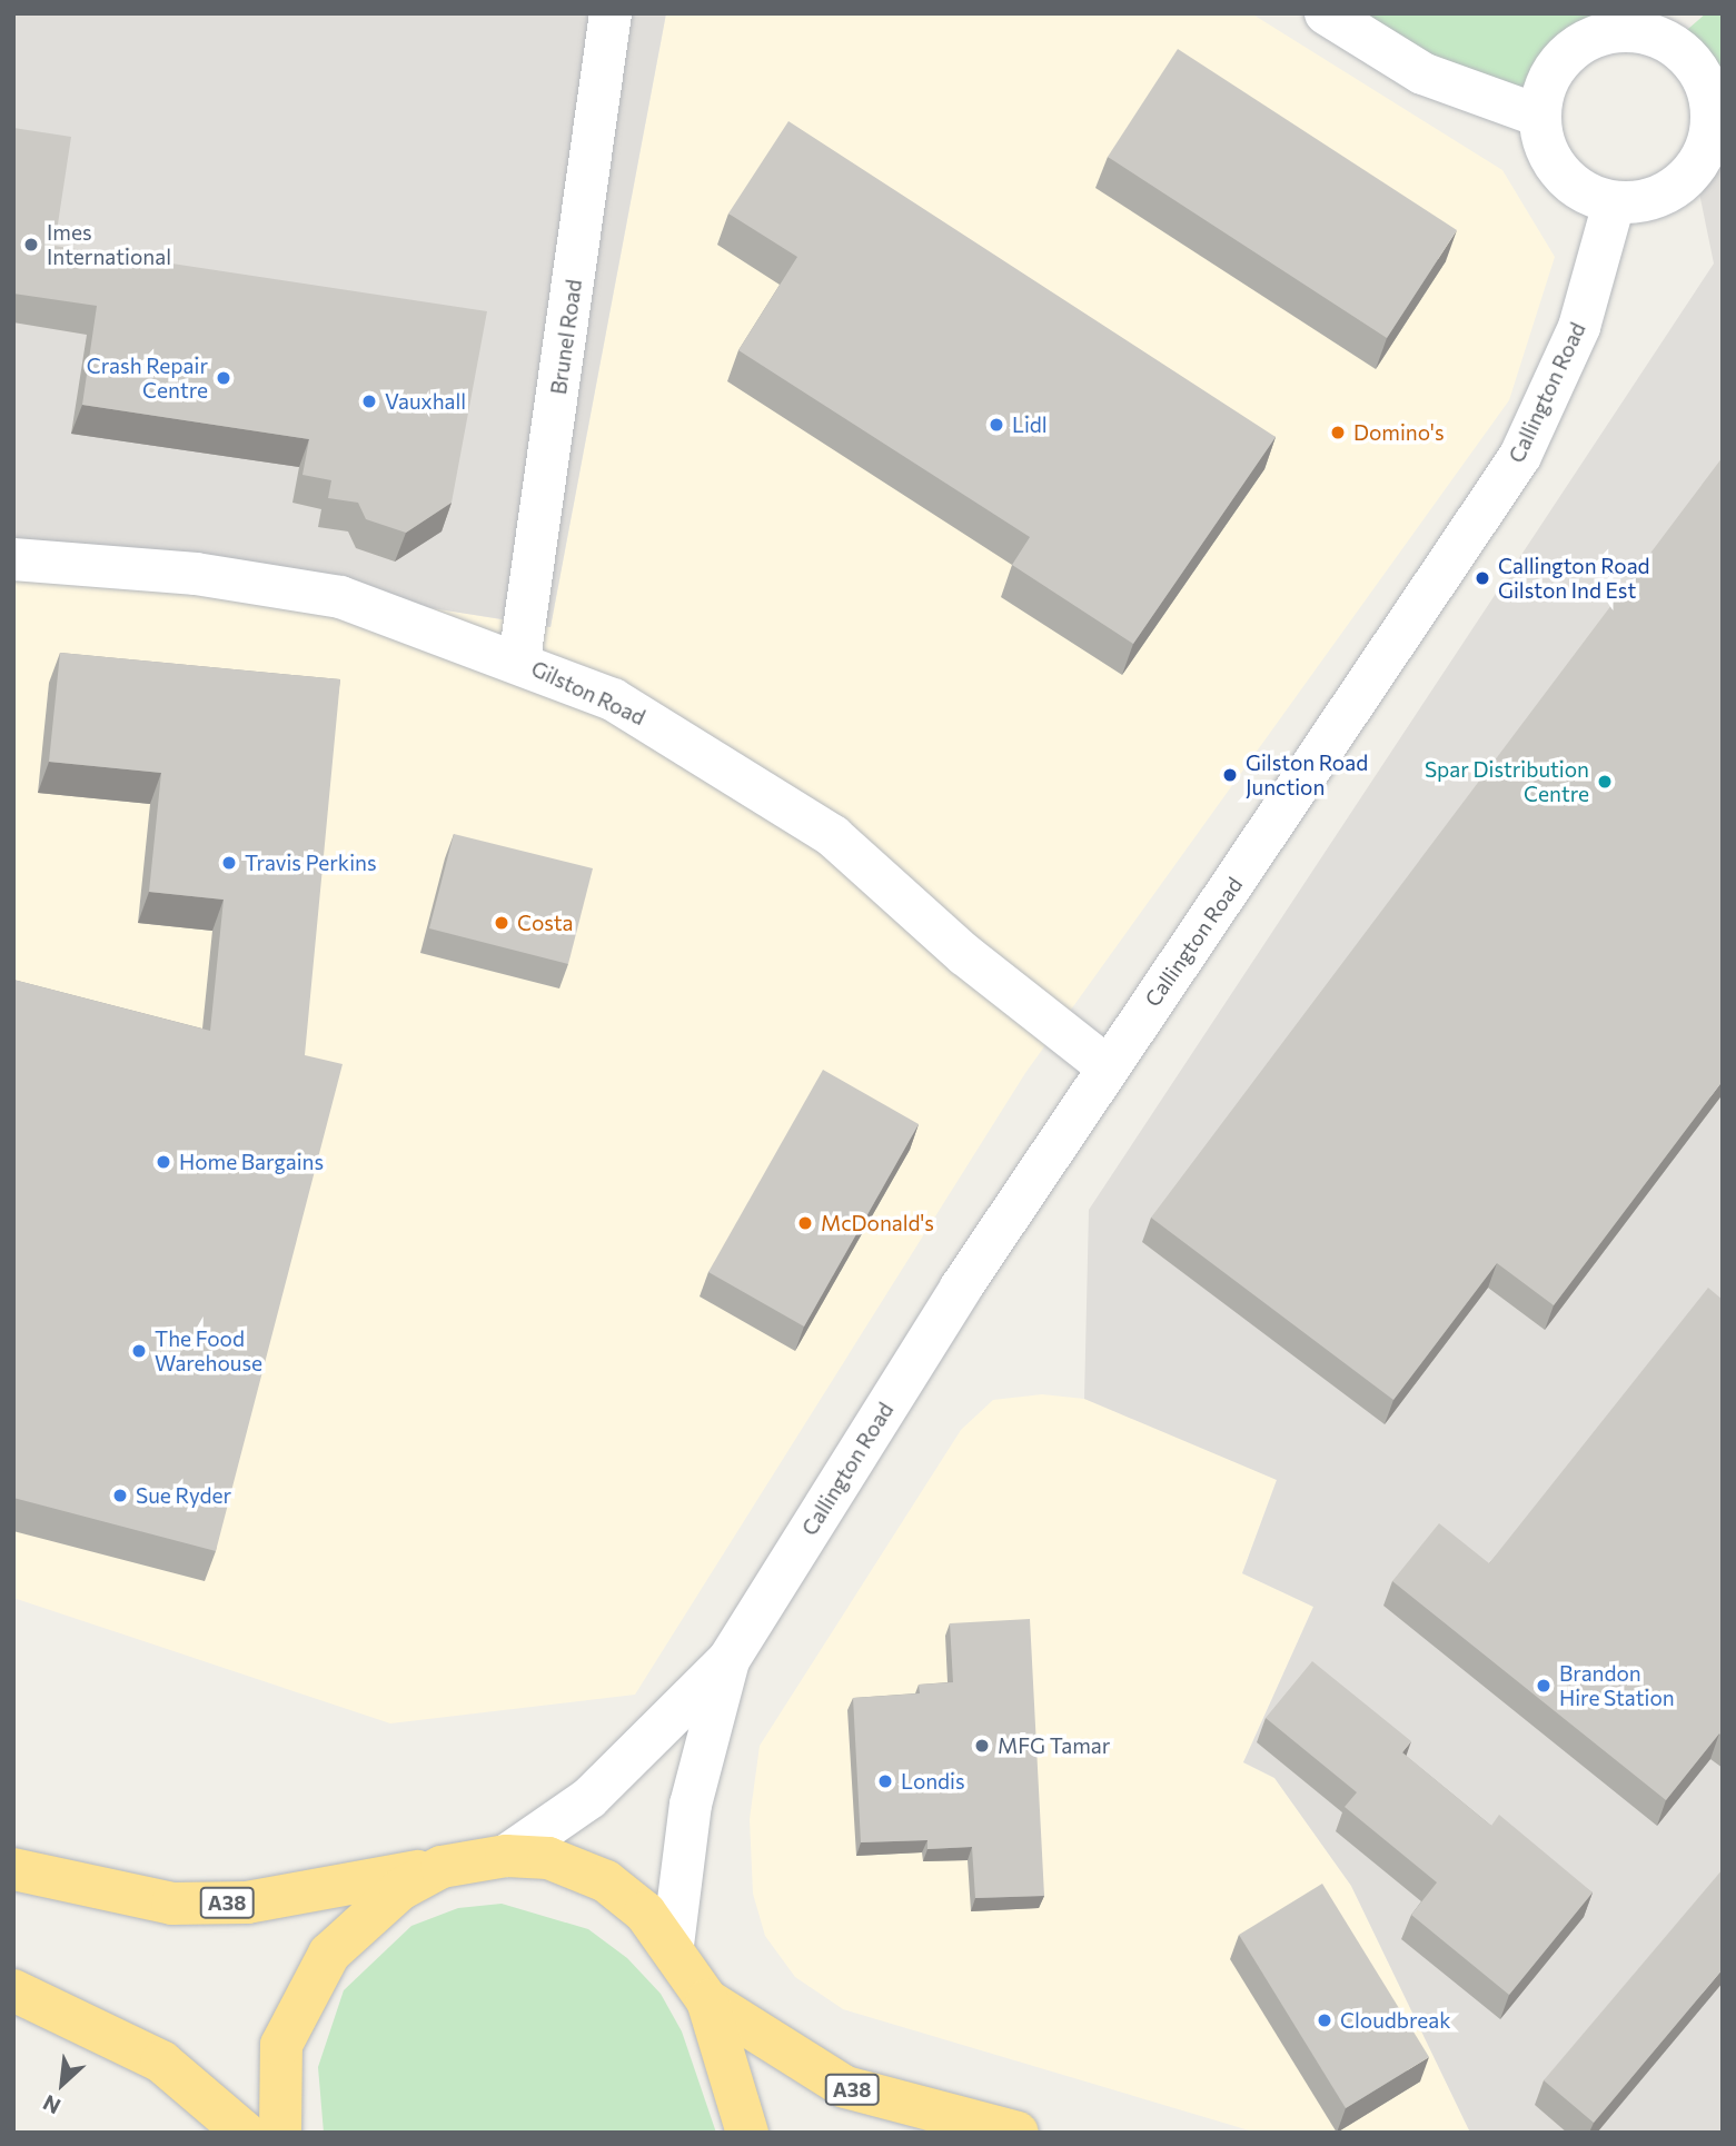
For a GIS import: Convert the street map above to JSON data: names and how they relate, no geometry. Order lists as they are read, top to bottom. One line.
{"streets":{"highway":["A38"],"main road":["Brunel Road","Callington Road","Gilston Road"]},"crossings":[["Brunel Road","Gilston Road"],["Callington Road","Gilston Road"]],"places":["Imes International","Crash Repair Centre","Vauxhall","Lidl","Domino's","Callington Road Gilston Ind Est","Gilston Road Junction","Spar Distribution Centre","Travis Perkins","Costa","Home Bargains","McDonald's","The Food Warehouse","Sue Ryder","Brandon Hire Station","MFG Tamar","Londis","Cloudbreak"],"north":"bottom left"}
